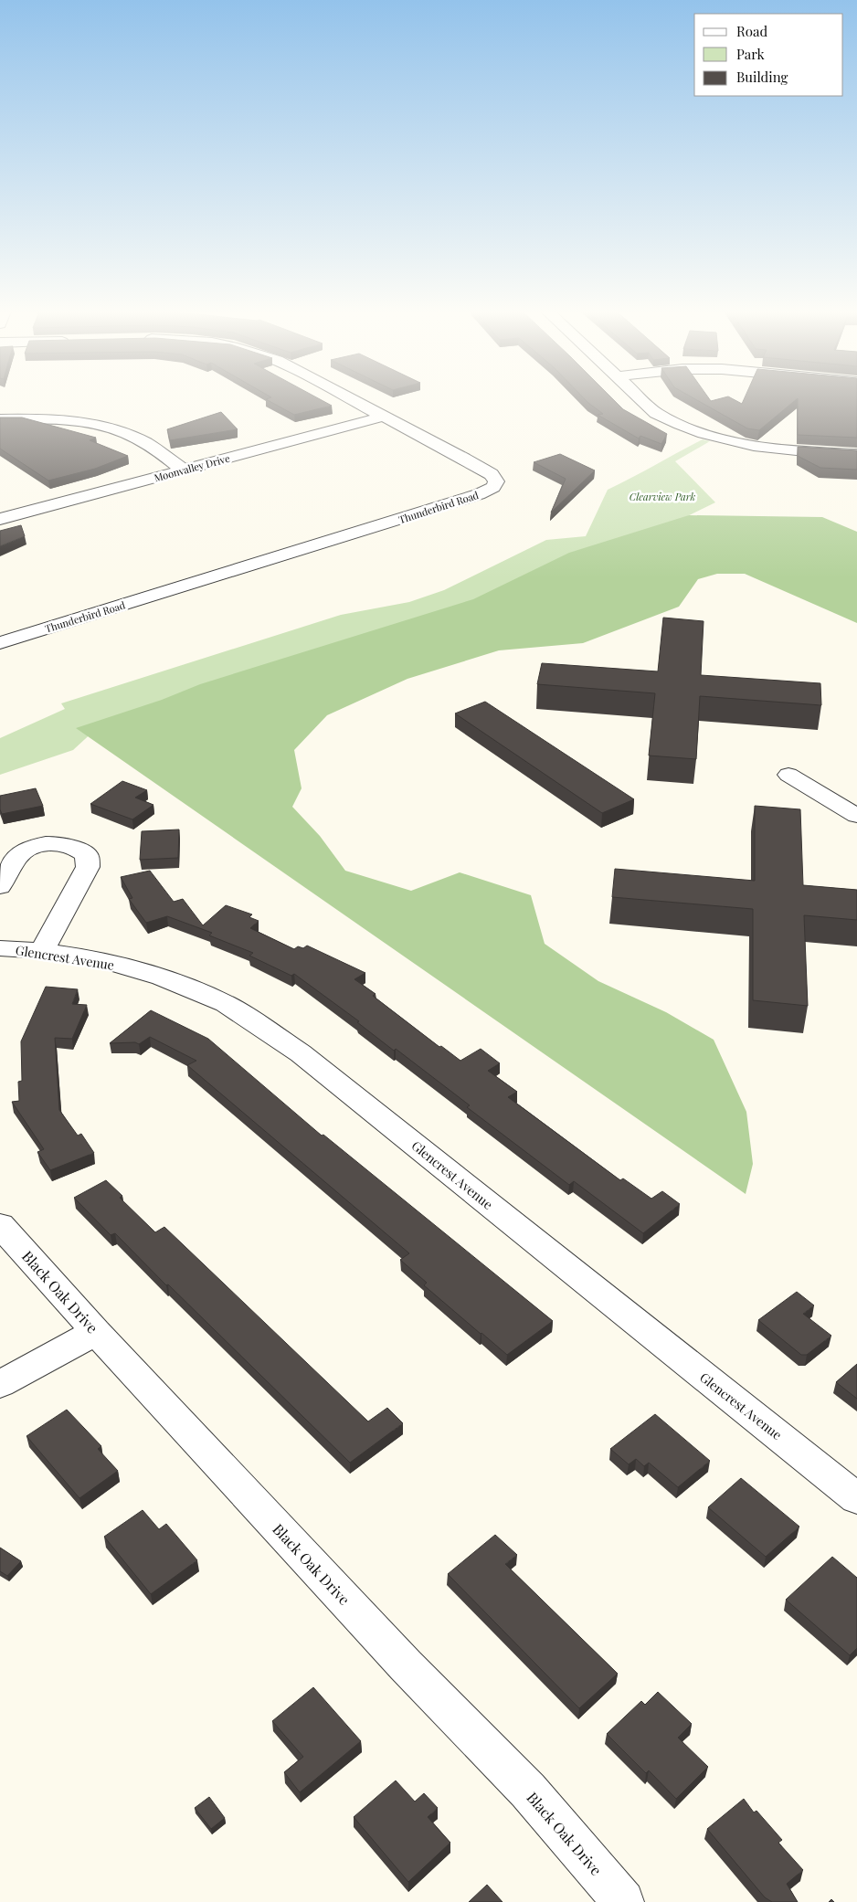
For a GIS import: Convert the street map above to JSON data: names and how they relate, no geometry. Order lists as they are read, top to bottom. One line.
{"streets":{"street":["Moonvalley Drive","Thunderbird Road","Glencrest Avenue","Black Oak Drive"]},"crossings":[["Moonvalley Drive","Thunderbird Road"]],"parks":["Clearview Park"],"legend":["Road","Park","Building"]}
